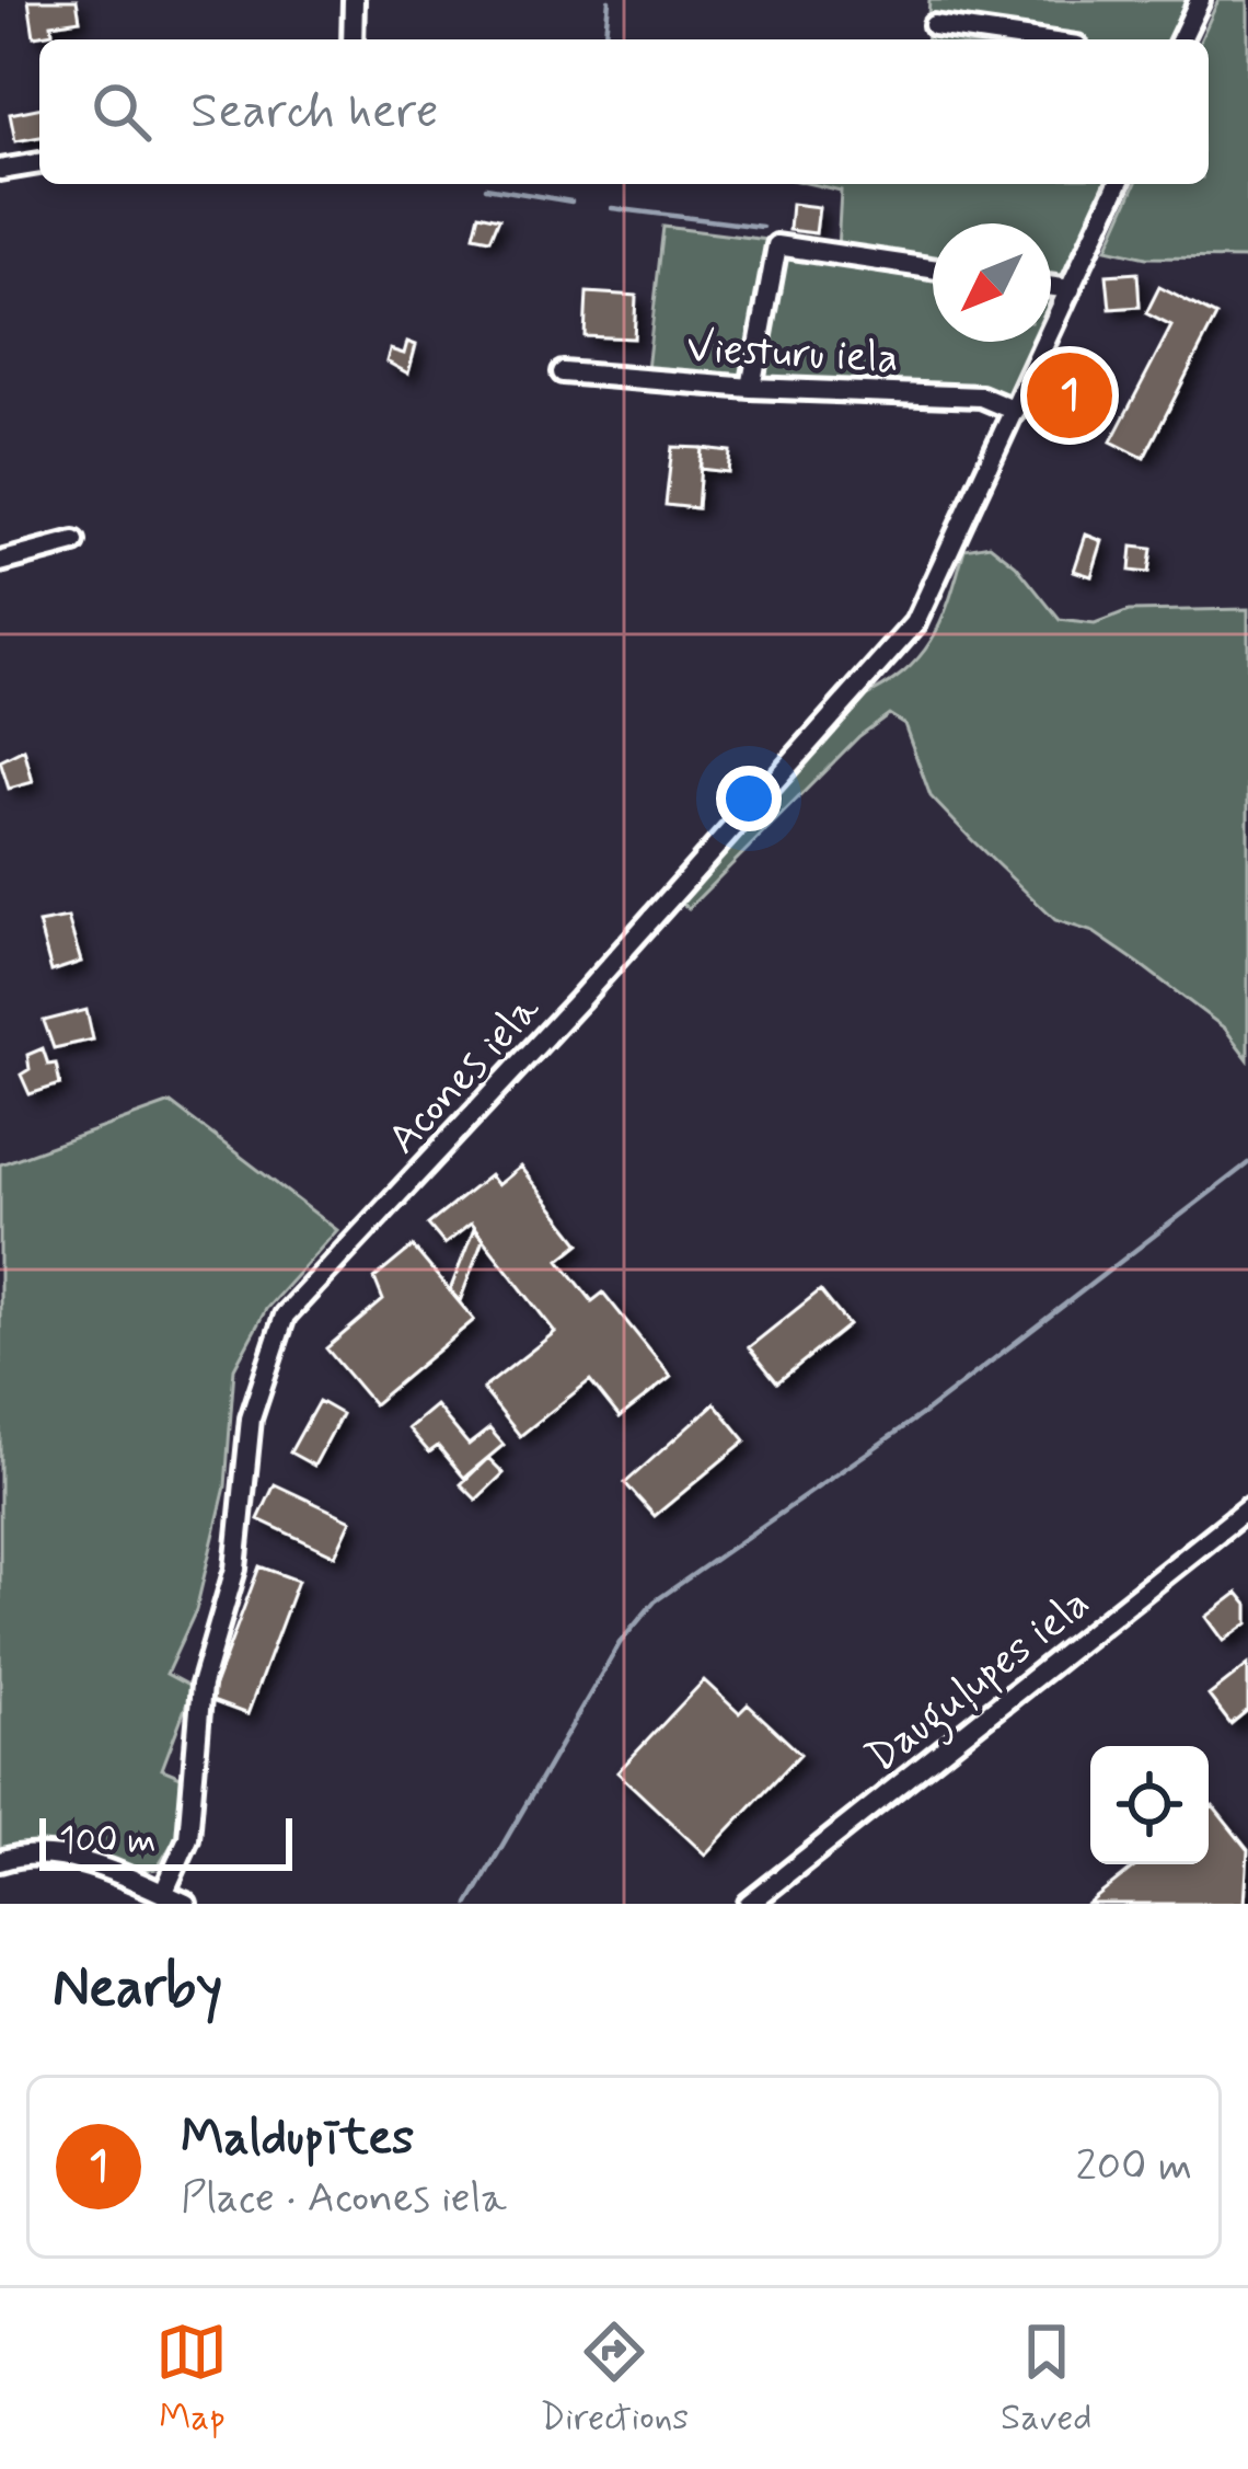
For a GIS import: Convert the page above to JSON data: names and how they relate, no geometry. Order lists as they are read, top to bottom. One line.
{"streets":{"street":["Viesturu iela","Acones iela","Dauguļupes iela"]},"crossings":[["Viesturu iela","Acones iela"]],"scale_bar":"100 m","north":"bottom left","page":{"search":"Search here","pins":"1","scale":"100 m","heading":"Nearby","list":[{"mark":"1","name":"Maldupītes","note":"Place · Acones iela","value":"200 m"}],"nav":["Map","Directions","Saved"]}}
